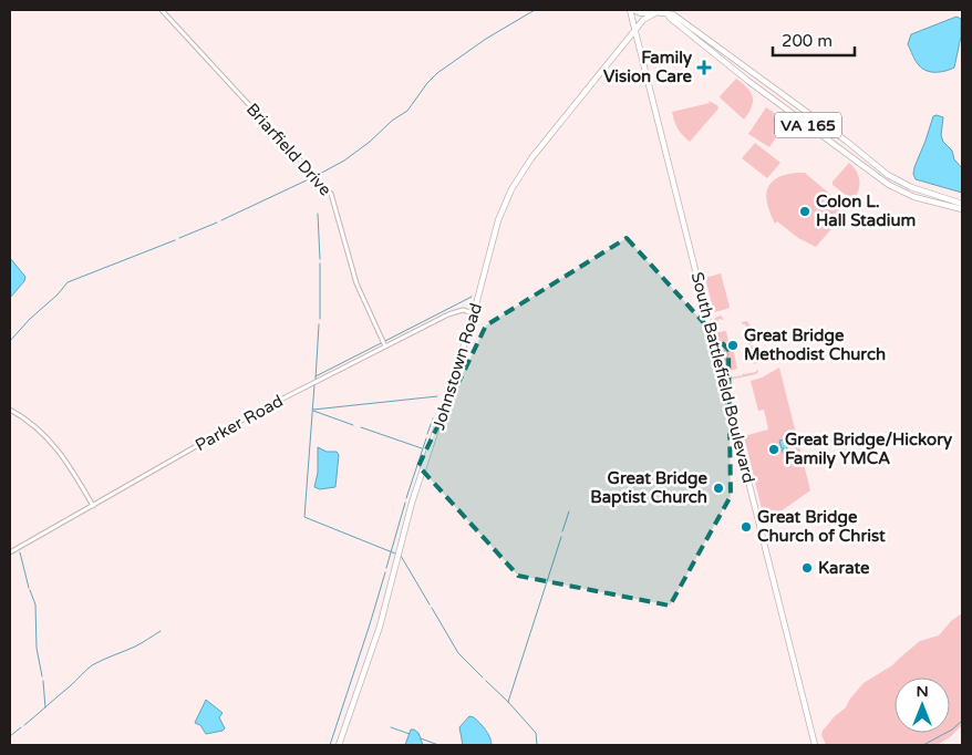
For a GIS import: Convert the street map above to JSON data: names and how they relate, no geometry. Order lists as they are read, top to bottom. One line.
{"streets":{"main road":["VA 165","Johnstown Road","South Battlefield Boulevard"],"street":["Briarfield Drive","Parker Road"]},"crossings":[["VA 165","Johnstown Road"],["VA 165","South Battlefield Boulevard"],["Briarfield Drive","Parker Road"],["Johnstown Road","South Battlefield Boulevard"],["Johnstown Road","Parker Road"]],"places":{"health":["Family Vision Care"],"other":["Colon L. Hall Stadium","Great Bridge Methodist Church","Great Bridge/Hickory Family YMCA","Great Bridge Baptist Church","Great Bridge Church of Christ","Karate"]},"scale_bar":"200 m","north":"top"}
